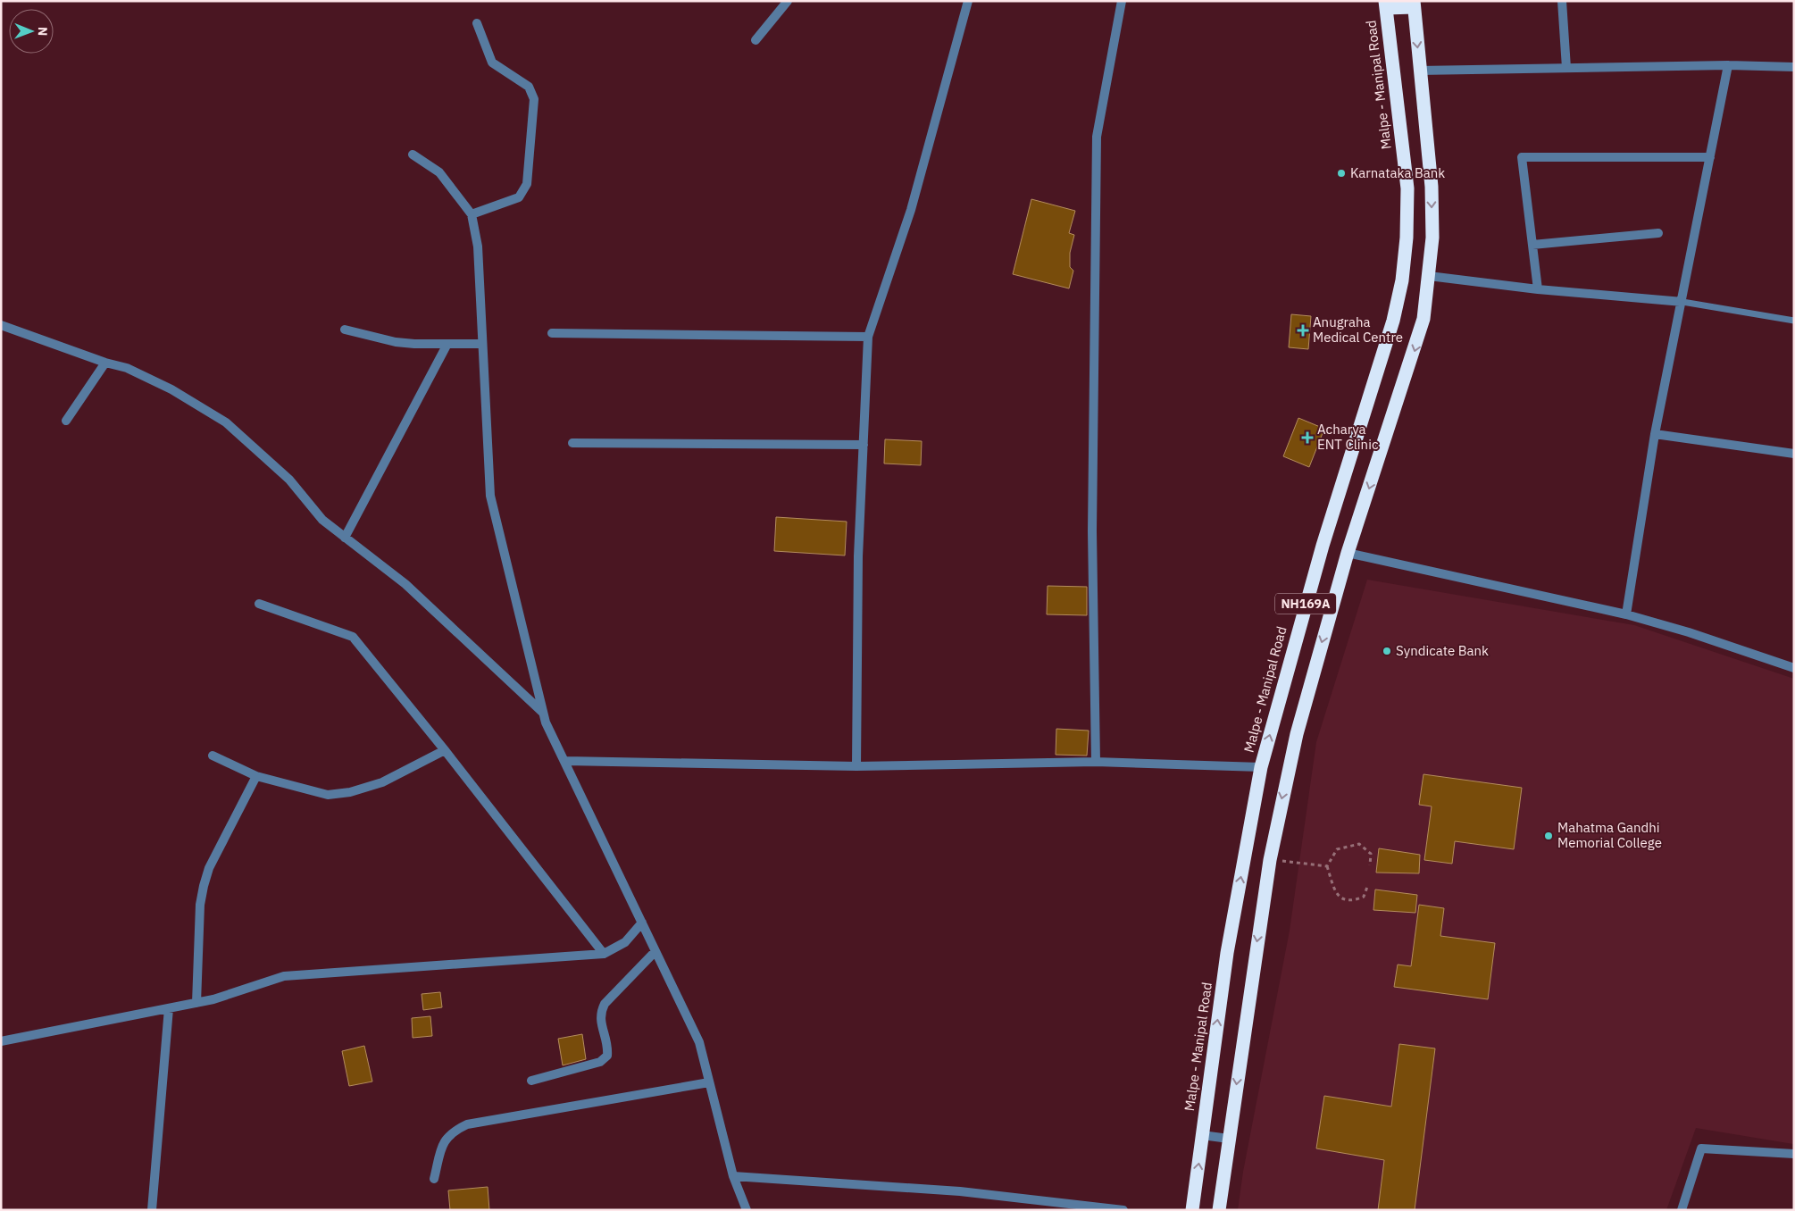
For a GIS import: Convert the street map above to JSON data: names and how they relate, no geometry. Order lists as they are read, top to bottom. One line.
{"streets":{"highway":["Malpe - Manipal Road","NH169A"]},"places":{"other":["Karnataka Bank","Syndicate Bank","Mahatma Gandhi Memorial College"],"health":["Anugraha Medical Centre","Acharya ENT Clinic"]},"north":"right"}
